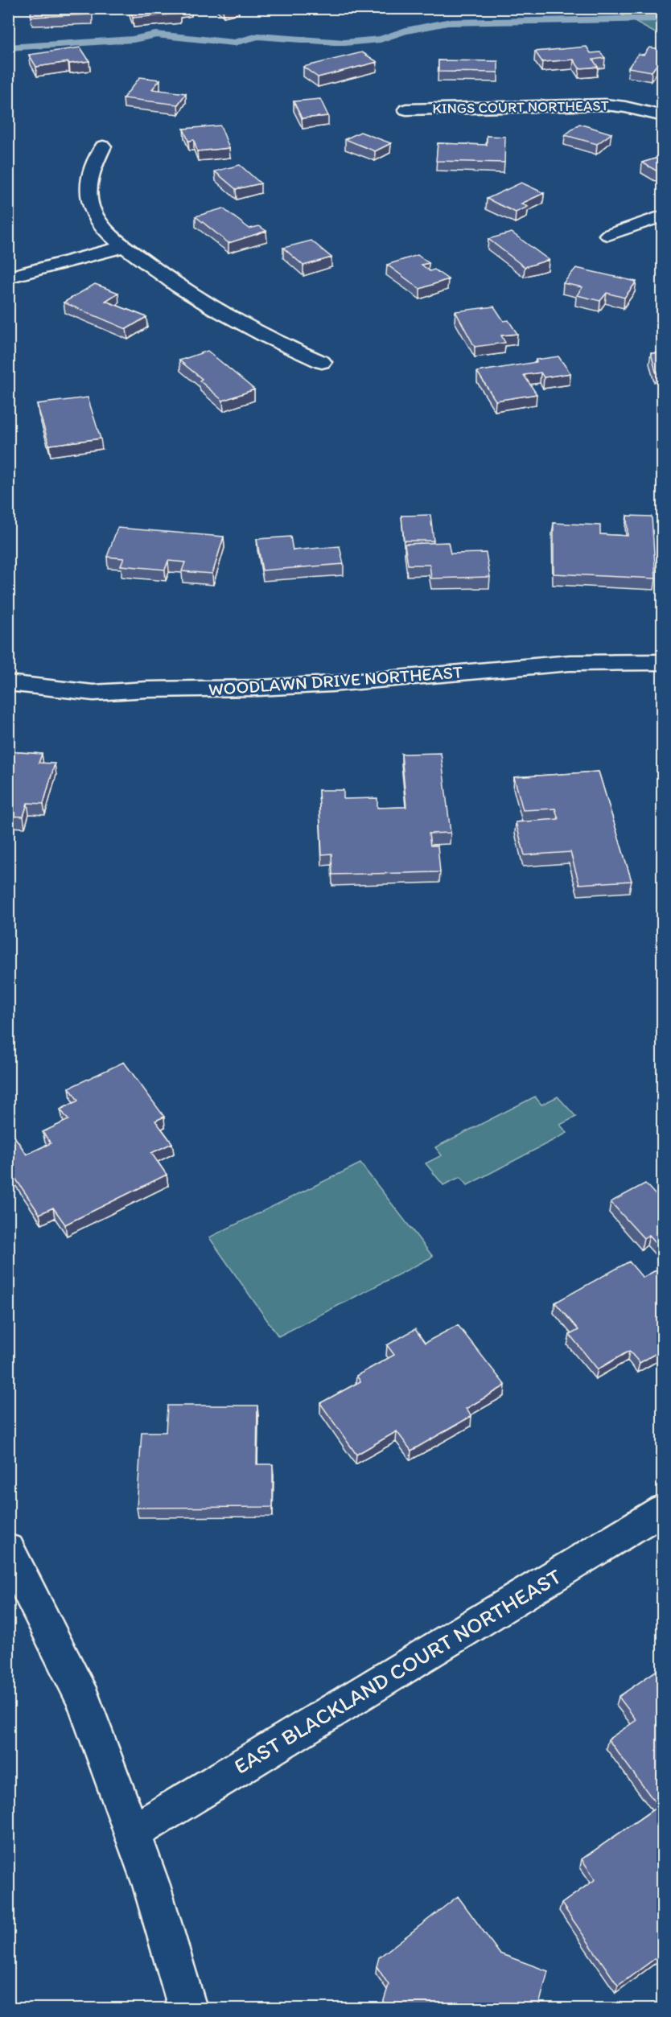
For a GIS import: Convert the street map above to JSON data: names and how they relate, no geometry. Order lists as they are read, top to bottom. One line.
{"streets":{"street":["KINGS COURT NORTHEAST","WOODLAWN DRIVE NORTHEAST","EAST BLACKLAND COURT NORTHEAST"]}}
